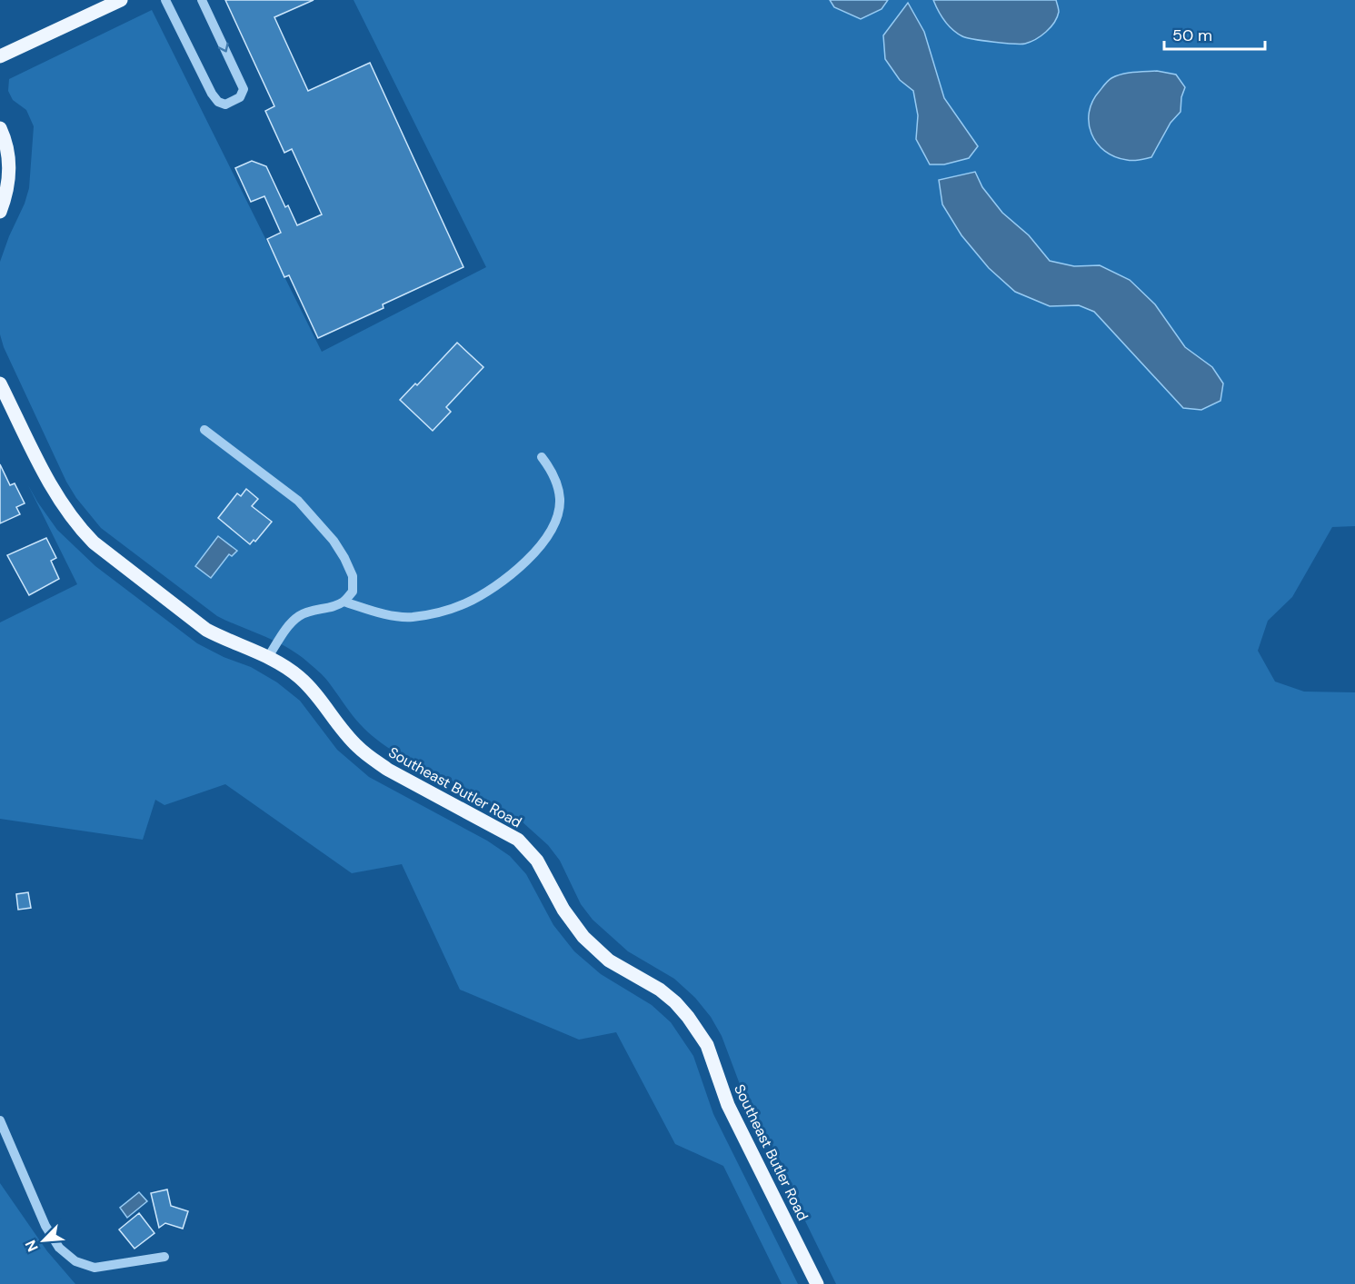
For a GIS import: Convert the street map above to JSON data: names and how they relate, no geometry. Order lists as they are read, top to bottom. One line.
{"streets":{"main road":["Southeast Butler Road"]},"scale_bar":"50 m","north":"bottom left"}
